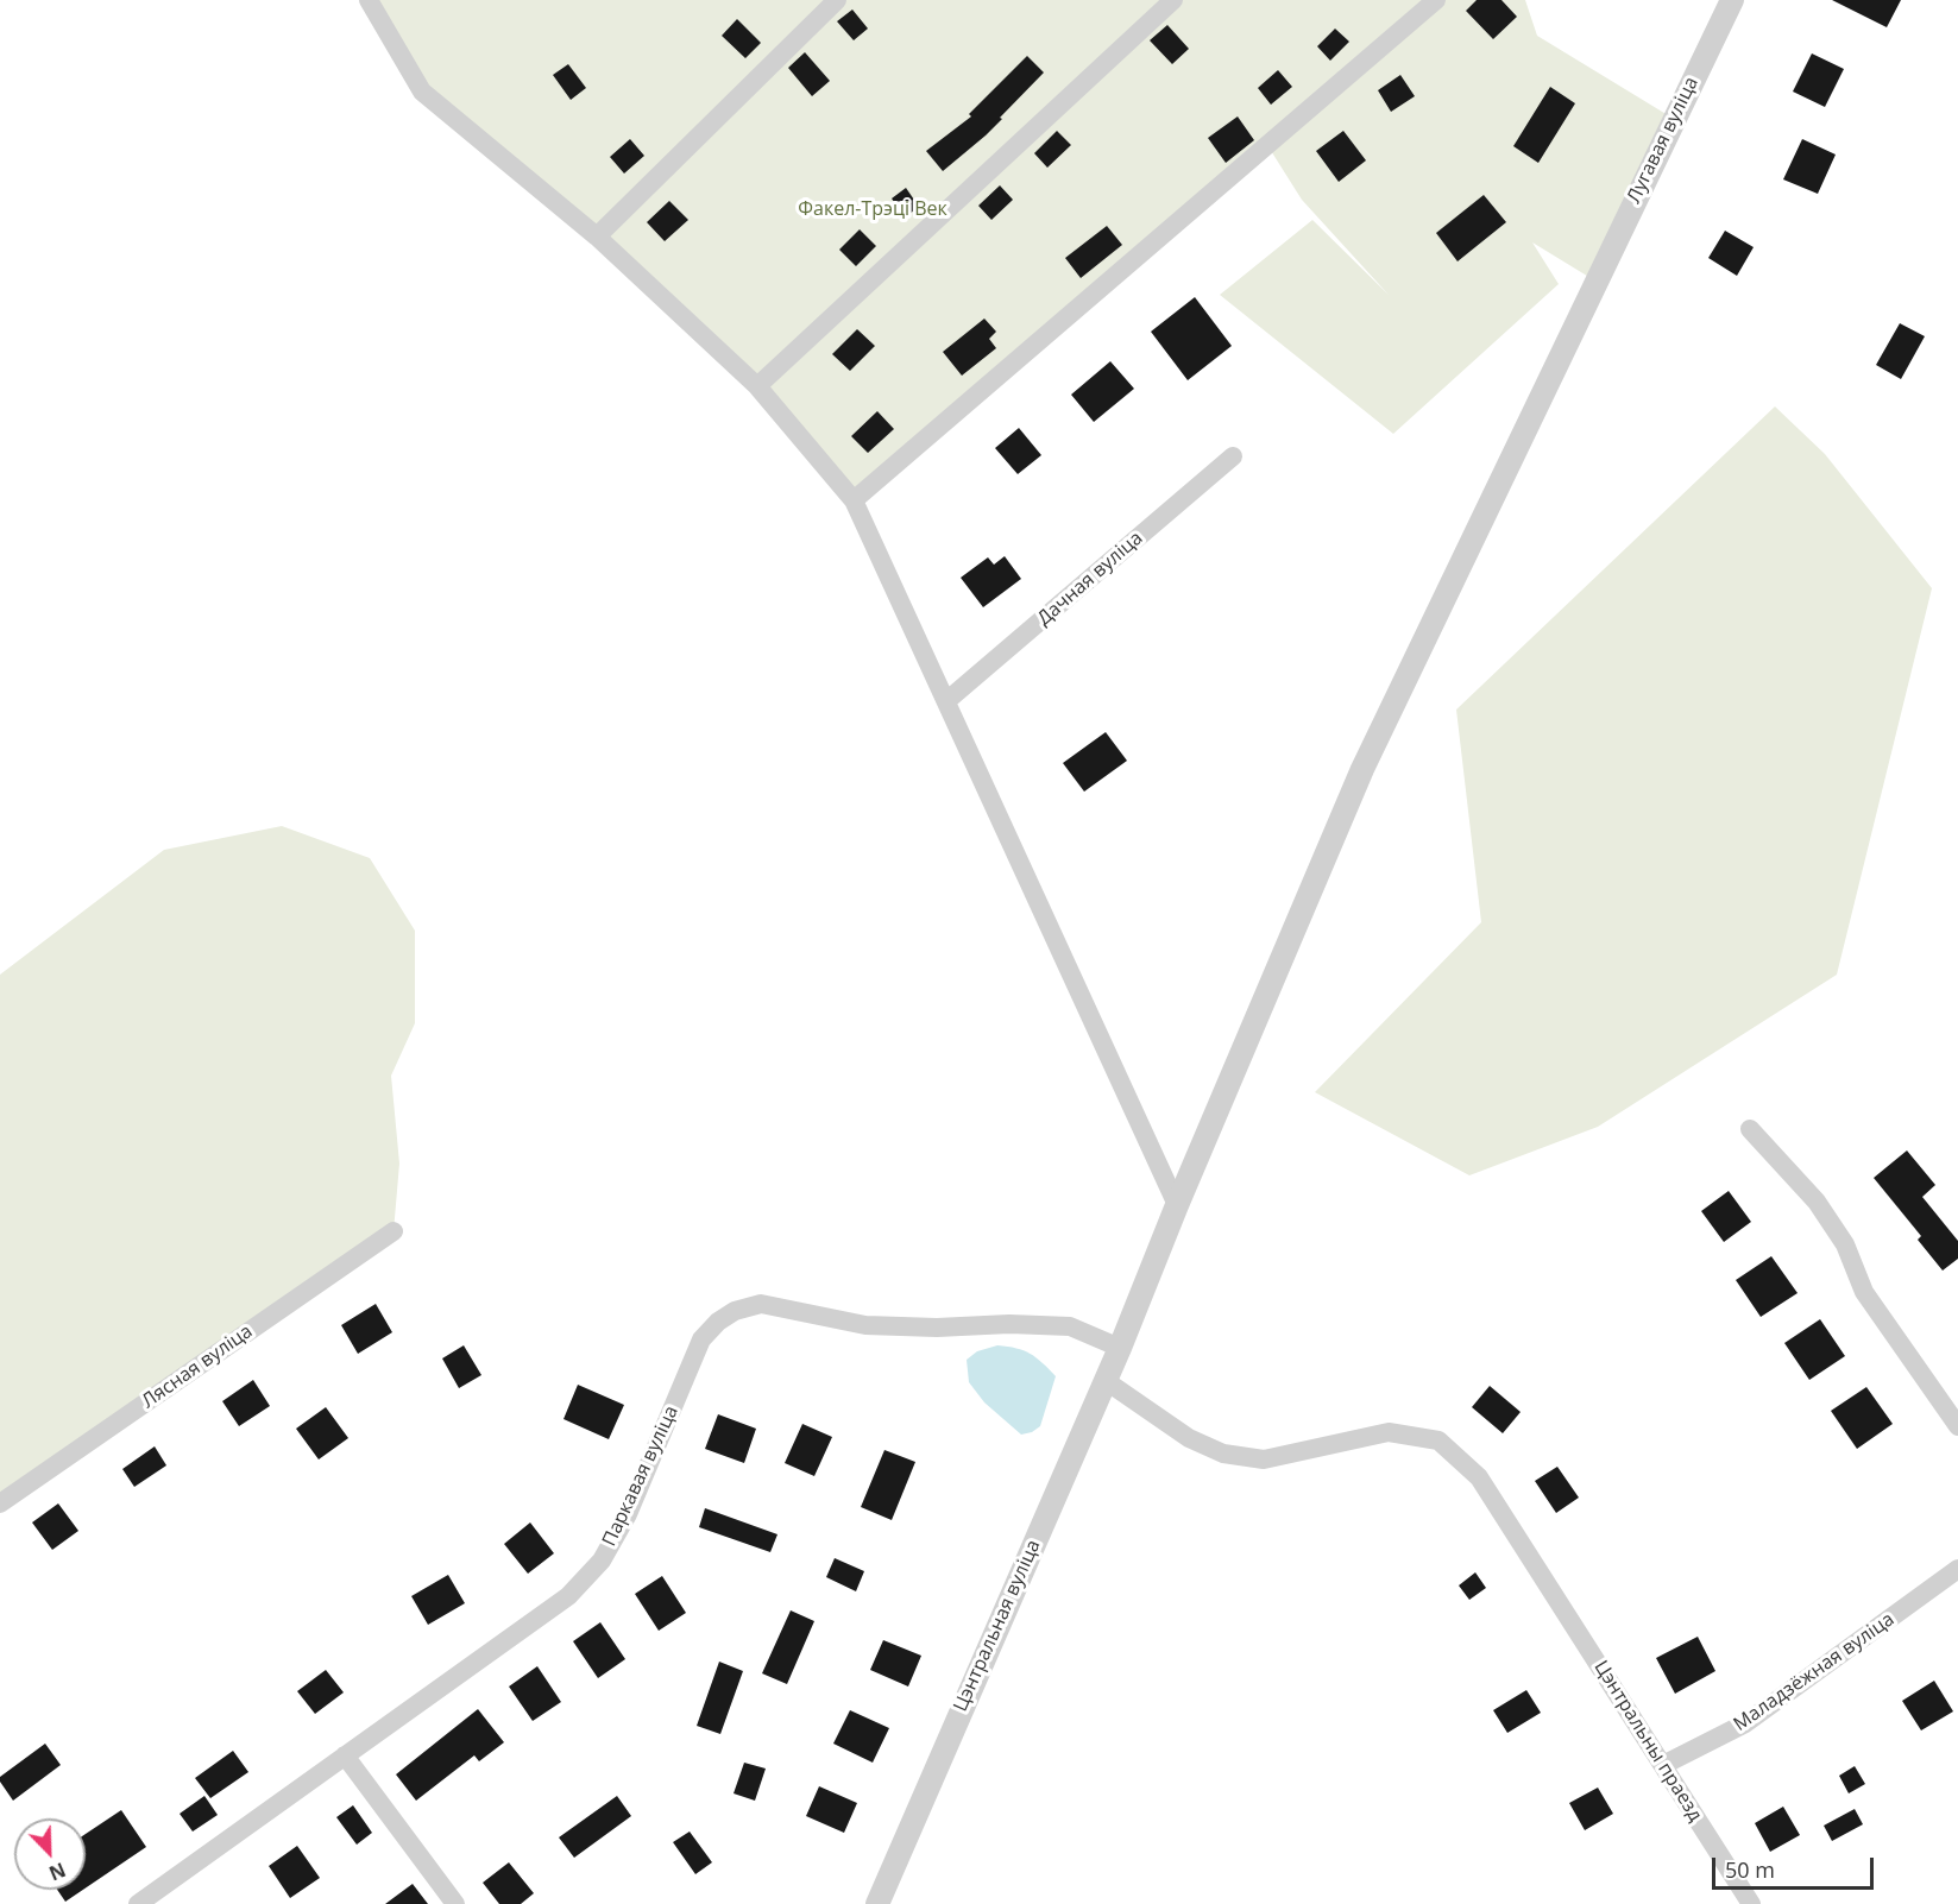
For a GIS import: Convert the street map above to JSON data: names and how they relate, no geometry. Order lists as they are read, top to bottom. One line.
{"streets":{"street":["Лугавая вуліца","Дачная вуліца","Лясная вуліца","Паркавая вуліца","Цэнтральная вуліца","Маладзёжная вуліца","Цэнтральны праезд"]},"crossings":[["Лугавая вуліца","Цэнтральная вуліца"],["Паркавая вуліца","Цэнтральная вуліца"],["Цэнтральная вуліца","Цэнтральны праезд"],["Маладзёжная вуліца","Цэнтральны праезд"]],"parks":["Факел-Трэці Век"],"scale_bar":"50 m","north":"bottom right"}
